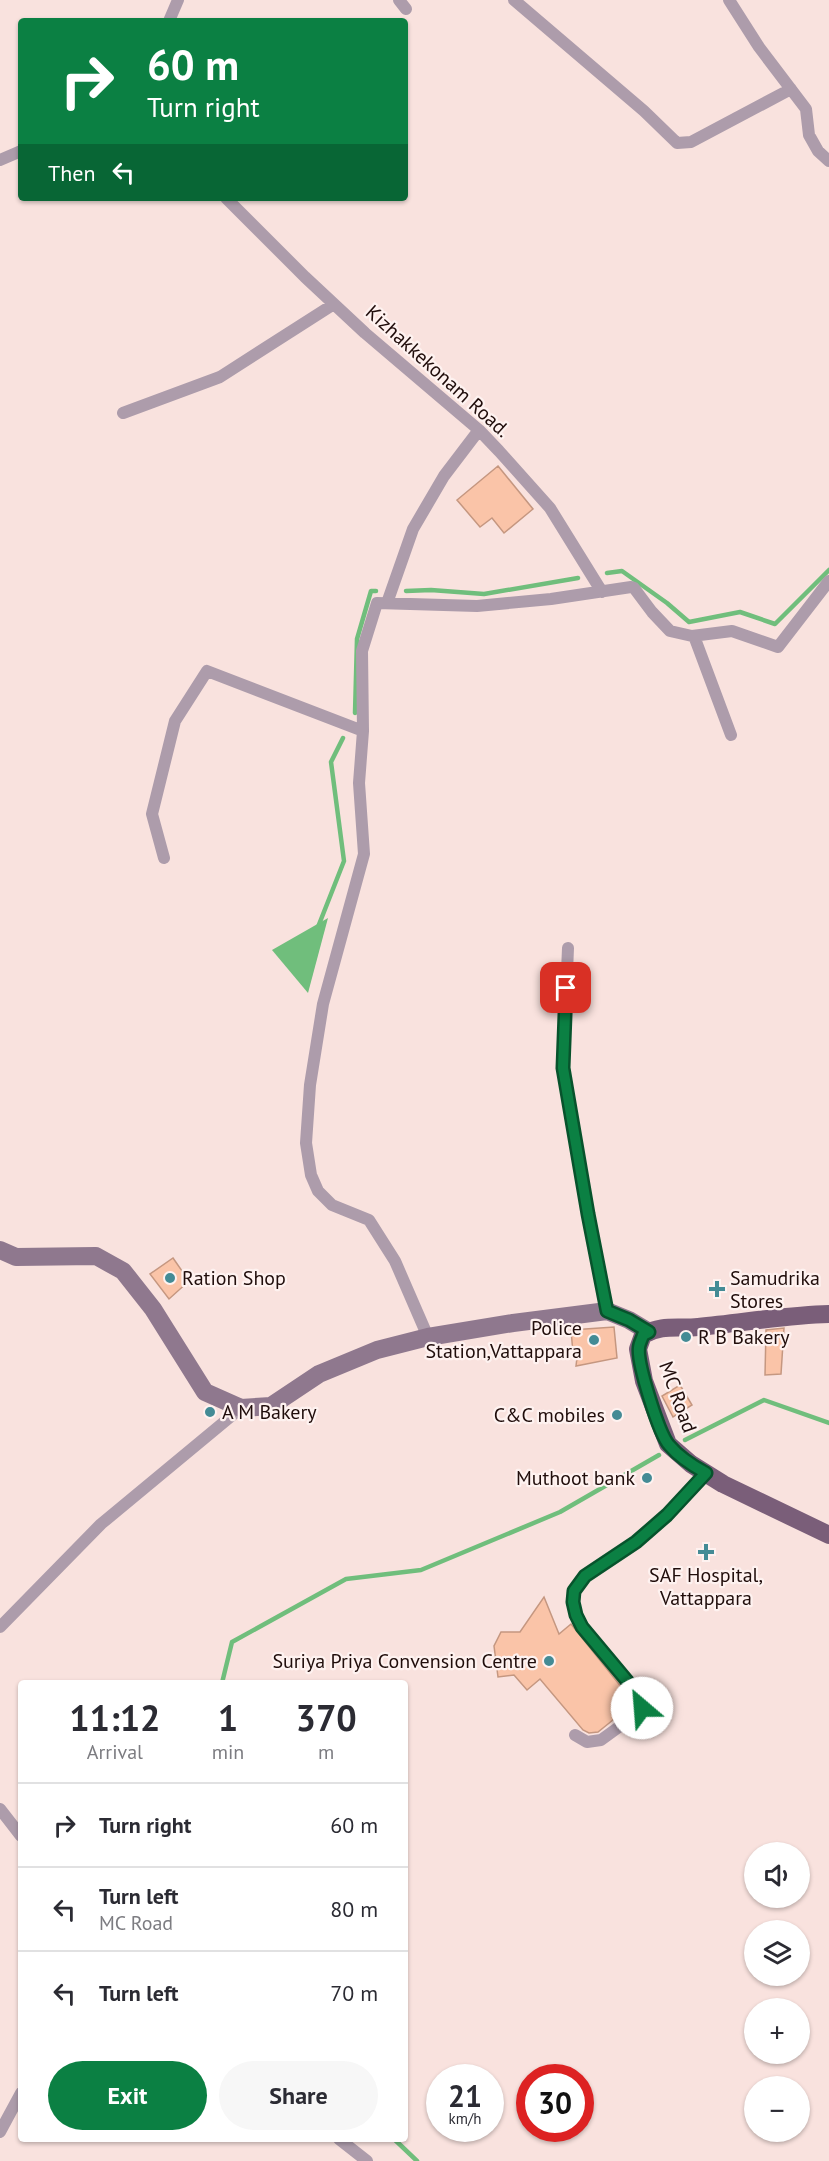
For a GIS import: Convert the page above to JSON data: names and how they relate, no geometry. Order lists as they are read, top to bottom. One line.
{"streets":{"main road":["MC Road"],"street":["Kizhakkekonam Road."]},"places":{"other":["Ration Shop","R B Bakery","Police Station,Vattappara","A M Bakery","C&C mobiles","Muthoot bank","Suriya Priya Convension Centre"],"health":["Samudrika Stores","SAF Hospital, Vattappara"]},"page":{"turn":["60 m","Turn right"],"then":"Then","eta":["11:12","Arrival","1","min","370","m"],"list":[{"name":"Turn right","value":"60 m"},{"name":"Turn left","note":"MC Road","value":"80 m"},{"name":"Turn left","value":"70 m"}],"map_buttons":["+","−"],"buttons":["Exit","Share"],"speed":"21 km/h","limit":"30"}}
